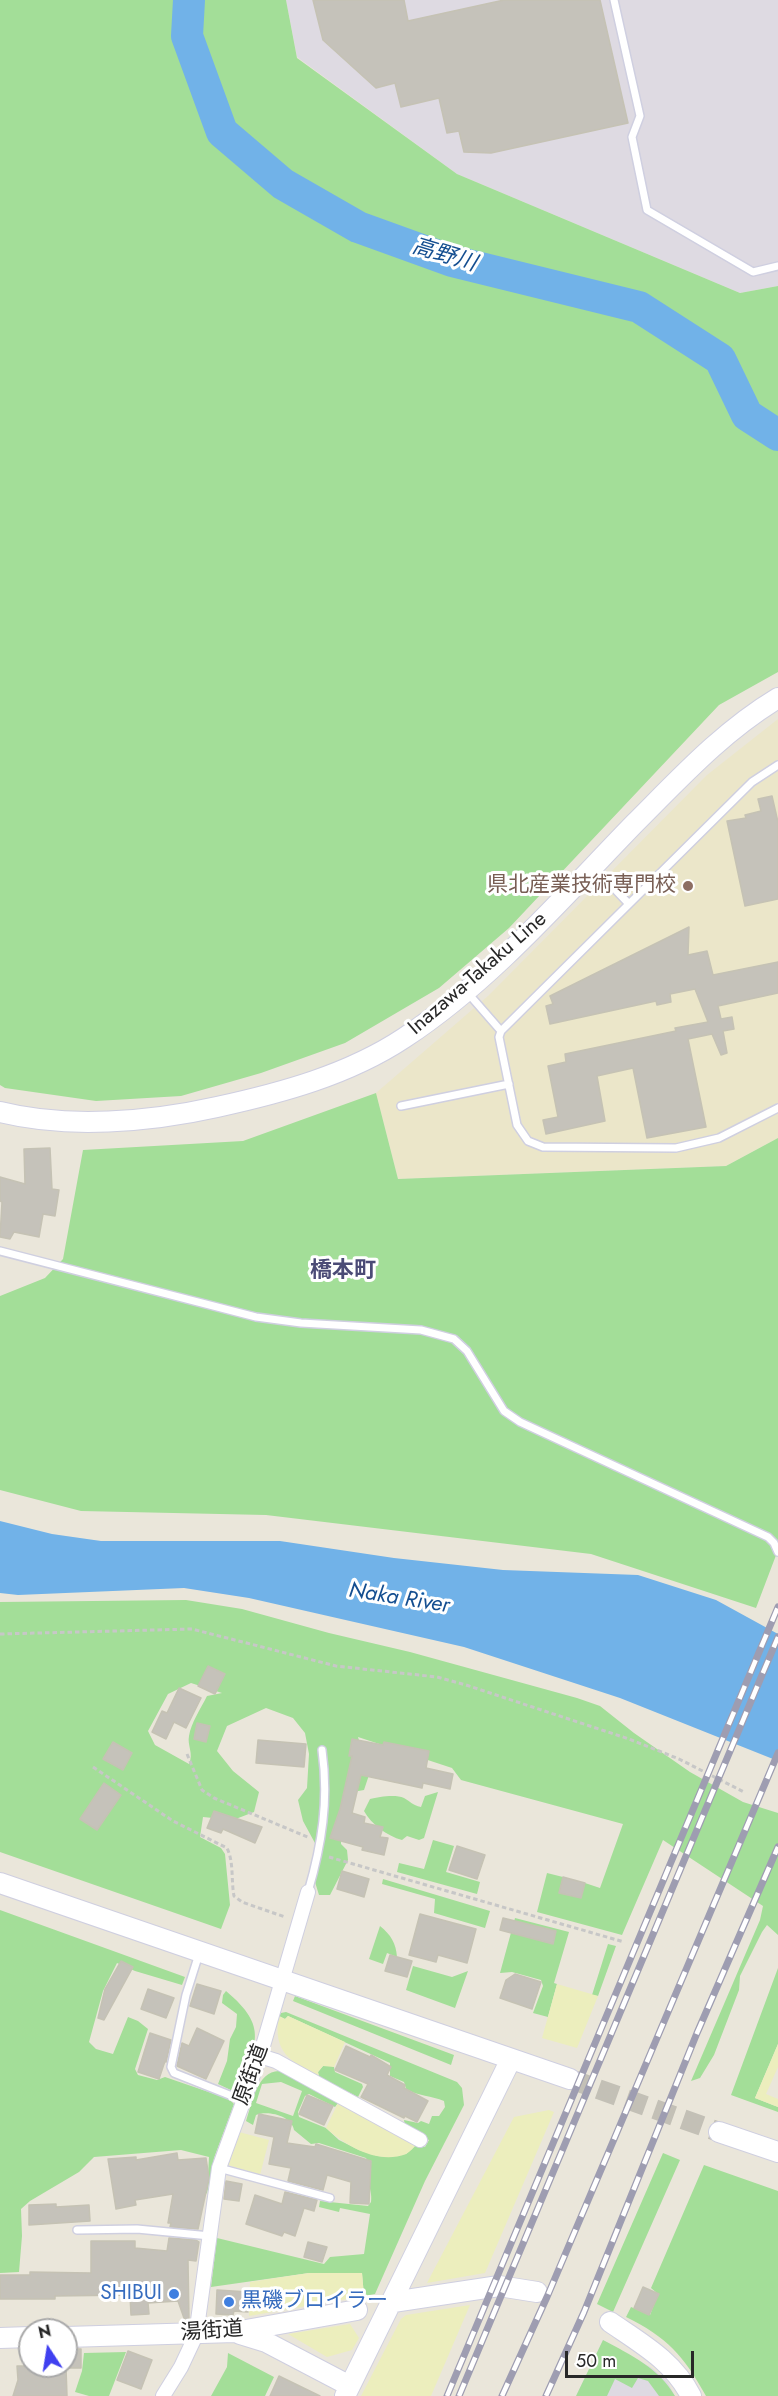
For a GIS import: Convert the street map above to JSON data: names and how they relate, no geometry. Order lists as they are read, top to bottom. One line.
{"streets":{"street":["Inazawa-Takaku Line","原街道","湯街道"]},"crossings":[["原街道","湯街道"]],"districts":["橋本町"],"water":["高野川","Naka River"],"places":["県北産業技術専門校","SHIBUI","黒磯ブロイラー"],"scale_bar":"50 m","north":"top"}
